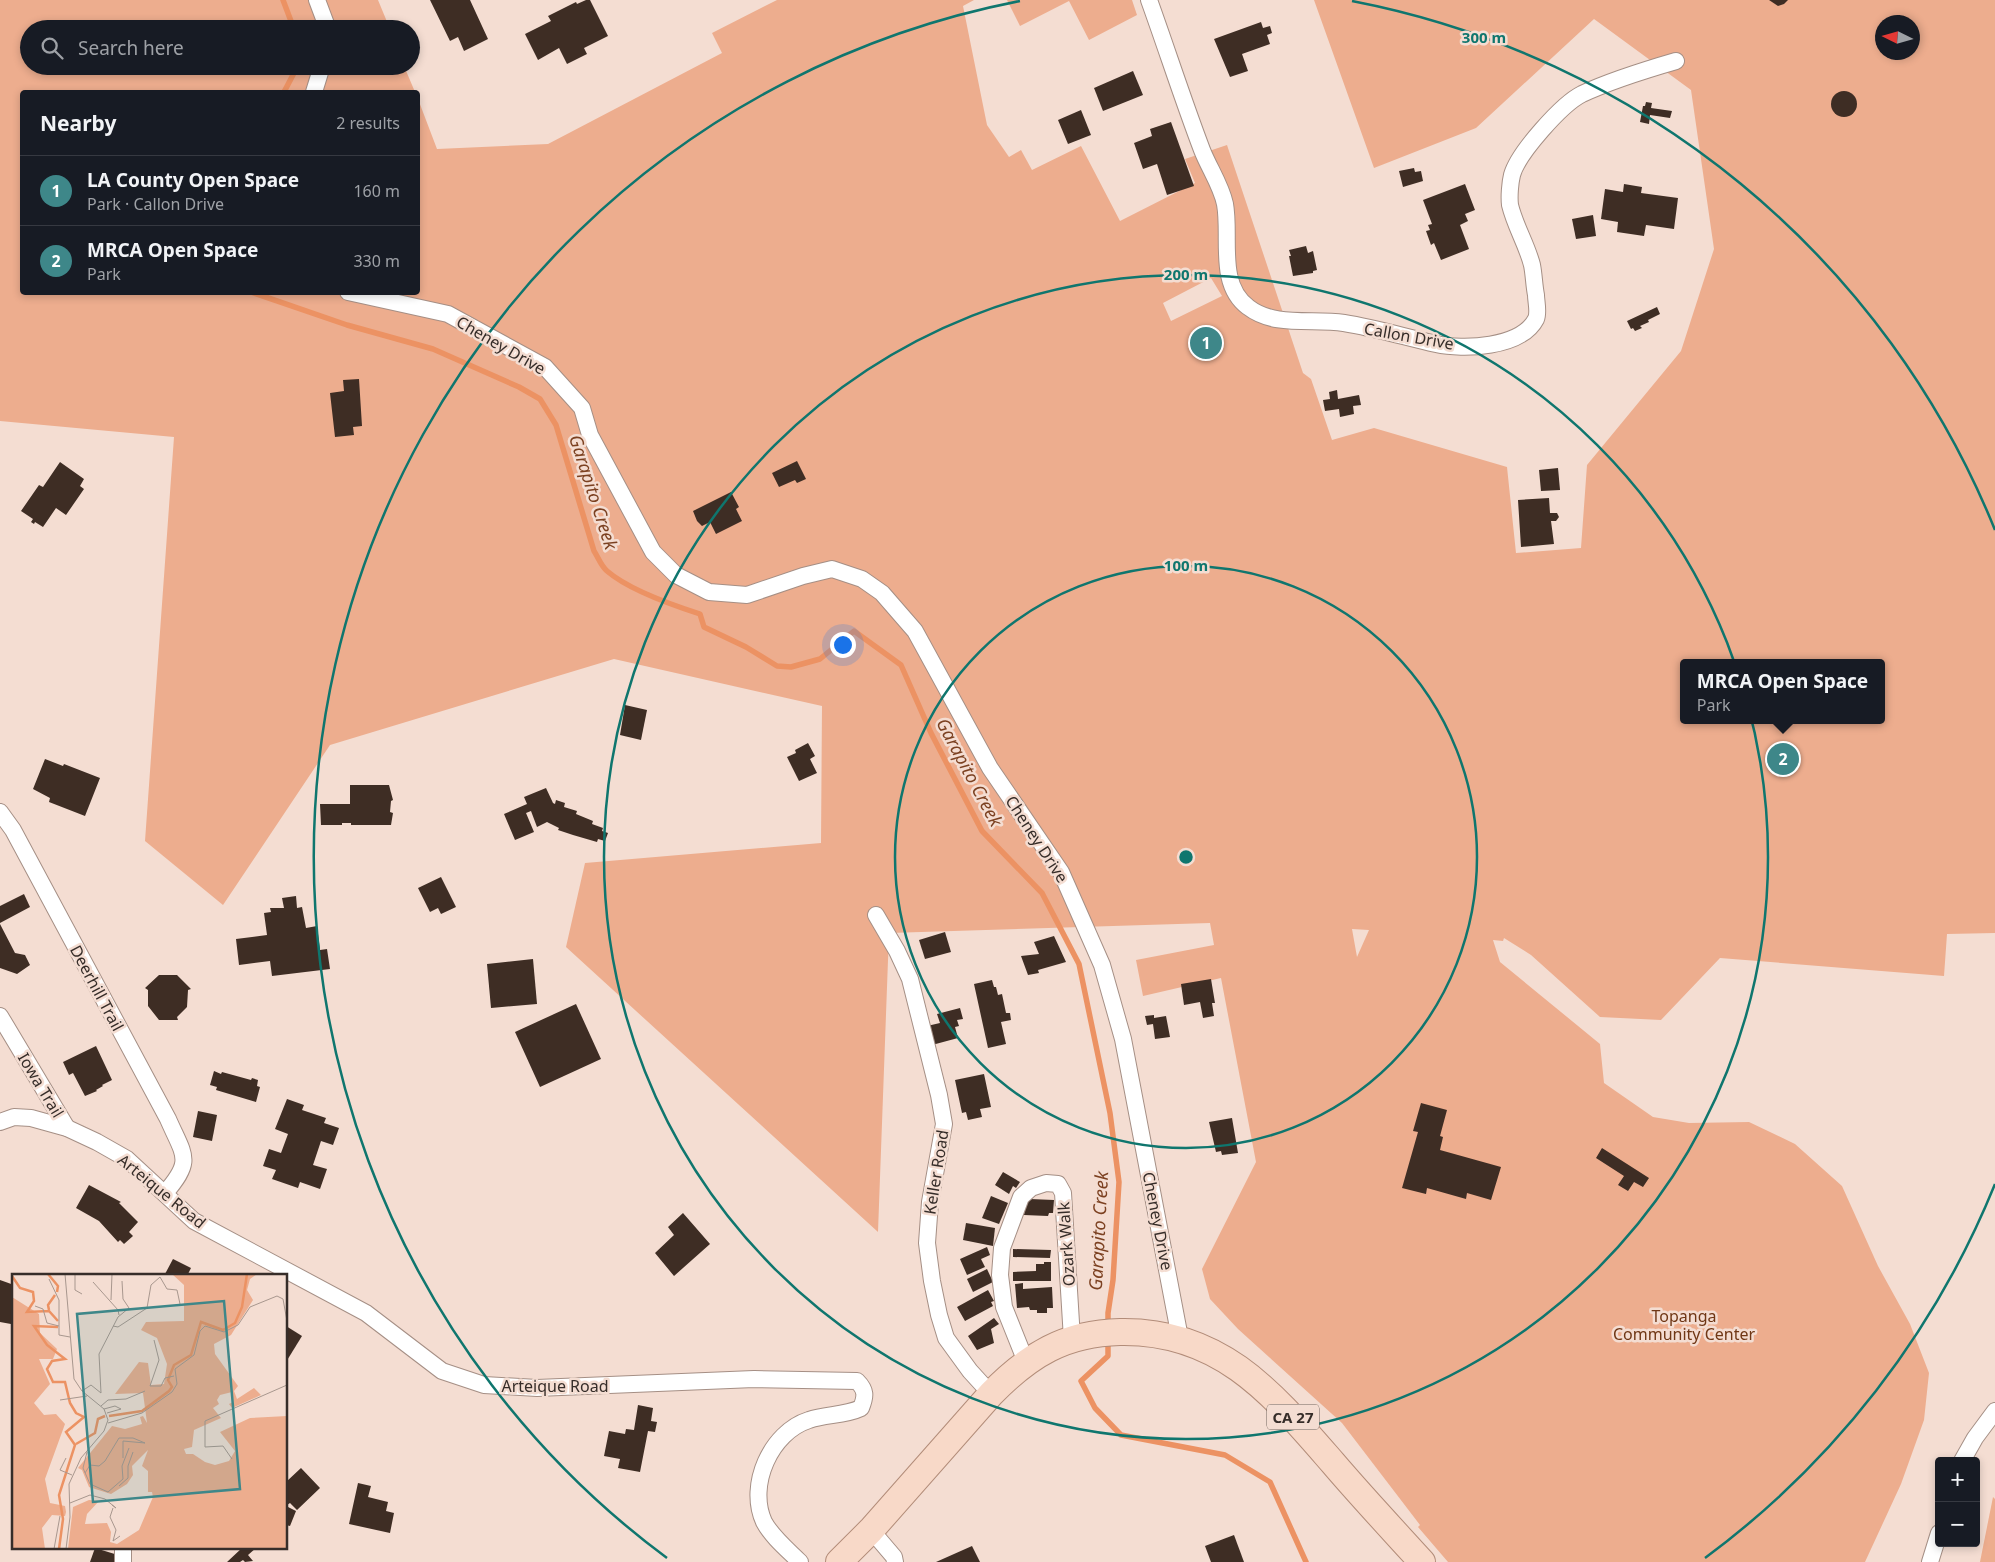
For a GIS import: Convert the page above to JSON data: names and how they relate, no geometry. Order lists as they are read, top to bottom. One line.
{"streets":{"main road":["CA 27"],"street":["Callon Drive","Cheney Drive","Deerhill Trail","Iowa Trail","Keller Road","Arteique Road","Ozark Walk"]},"crossings":[["Cheney Drive","CA 27"],["Deerhill Trail","Arteique Road"],["Iowa Trail","Arteique Road"],["Keller Road","CA 27"],["Ozark Walk","CA 27"]],"water":["Garapito Creek"],"parks":["Topanga Community Center"],"north":"left","page":{"search":"Search here","heading":["Nearby","2 results"],"list":[{"mark":"1","name":"LA County Open Space","note":"Park · Callon Drive","value":"160 m"},{"mark":"2","name":"MRCA Open Space","note":"Park","value":"330 m"}],"pins":["1","2"],"popup":["MRCA Open Space","Park"],"map_buttons":["+","−"]},"rings":["300 m","200 m","100 m"]}
